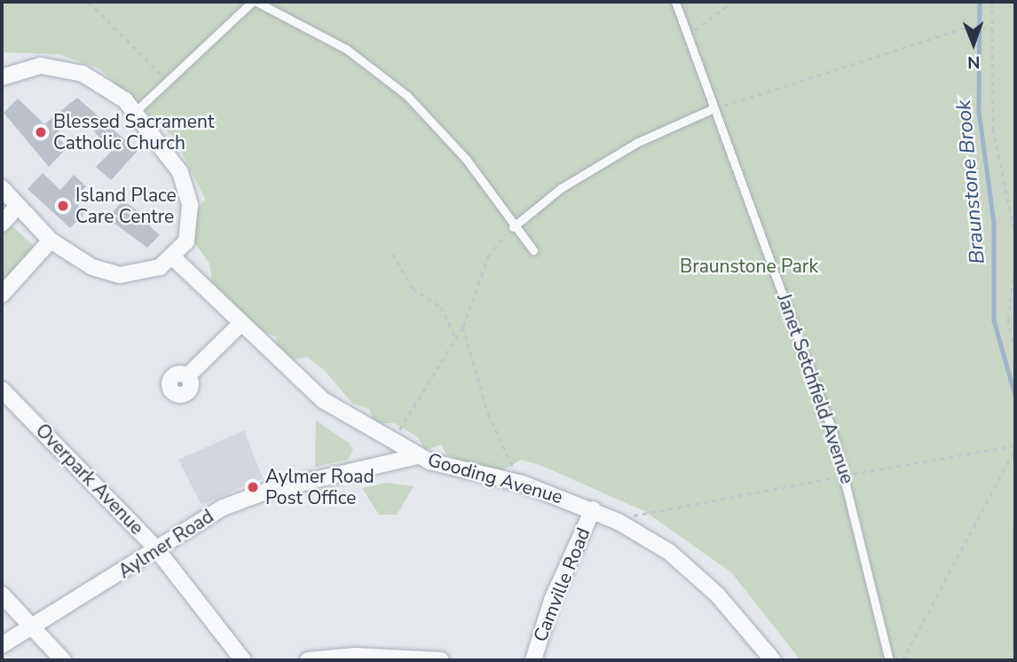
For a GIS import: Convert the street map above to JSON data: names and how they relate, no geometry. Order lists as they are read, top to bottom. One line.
{"streets":{"street":["Gooding Avenue","Overpark Avenue","Aylmer Road","Camville Road"],"lane":["Janet Setchfield Avenue"]},"crossings":[["Gooding Avenue","Aylmer Road"],["Gooding Avenue","Camville Road"],["Overpark Avenue","Aylmer Road"]],"water":["Braunstone Brook"],"parks":["Braunstone Park"],"places":["Blessed Sacrament Catholic Church","Island Place Care Centre","Aylmer Road Post Office"],"north":"bottom"}
